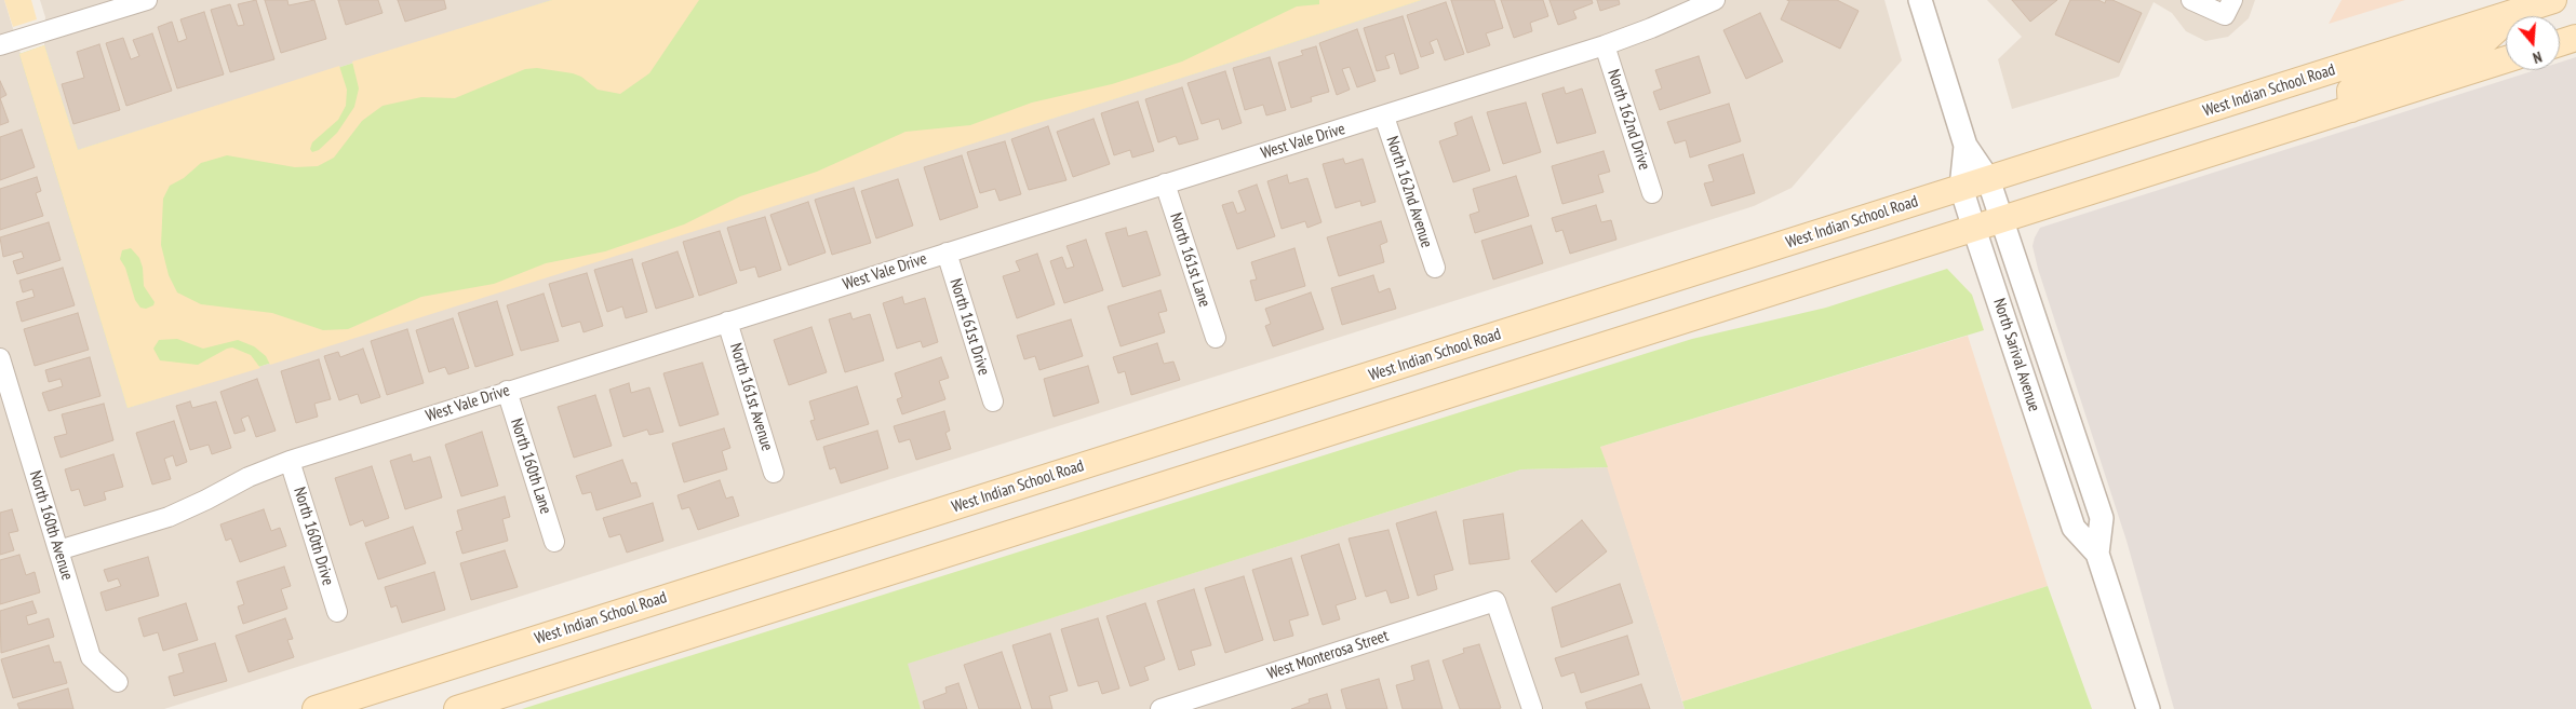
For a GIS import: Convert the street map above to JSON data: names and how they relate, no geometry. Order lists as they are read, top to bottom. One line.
{"streets":{"main road":["West Indian School Road"],"street":["North 162nd Drive","West Vale Drive","North 162nd Avenue","North 161st Lane","North 161st Drive","North Sarival Avenue","North 161st Avenue","North 160th Lane","North 160th Avenue","North 160th Drive","West Monterosa Street"]},"crossings":[["West Indian School Road","North Sarival Avenue"],["North 162nd Drive","West Vale Drive"],["West Vale Drive","North 162nd Avenue"],["West Vale Drive","North 161st Lane"],["West Vale Drive","North 161st Drive"],["West Vale Drive","North 161st Avenue"],["West Vale Drive","North 160th Lane"],["West Vale Drive","North 160th Avenue"],["West Vale Drive","North 160th Drive"]],"north":"bottom"}
